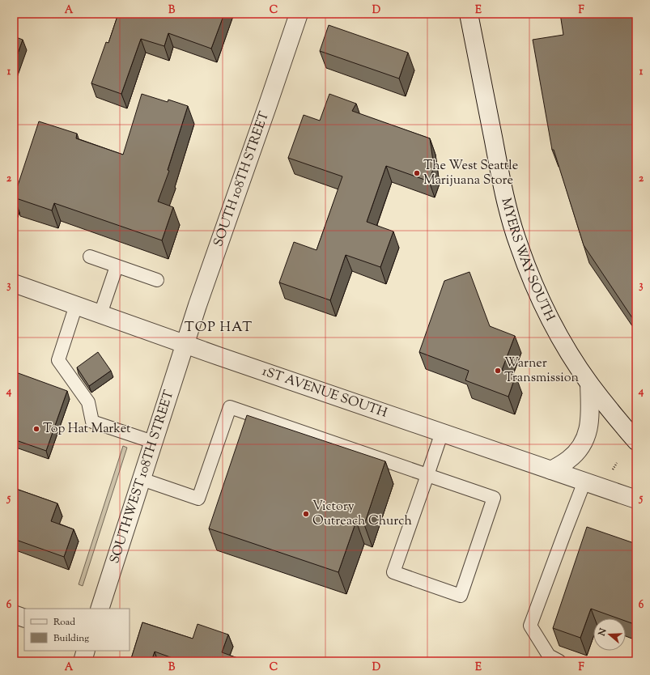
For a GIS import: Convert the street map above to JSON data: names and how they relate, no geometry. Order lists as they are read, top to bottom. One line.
{"streets":{"street":["SOUTH 108TH STREET","MYERS WAY SOUTH","1ST AVENUE SOUTH","SOUTHWEST 108TH STREET"]},"crossings":[["SOUTH 108TH STREET","1ST AVENUE SOUTH"],["SOUTH 108TH STREET","SOUTHWEST 108TH STREET"],["1ST AVENUE SOUTH","SOUTHWEST 108TH STREET"]],"districts":["TOP HAT"],"places":["The West Seattle Marijuana Store","Warner Transmission","Top Hat Market","Victory Outreach Church"],"legend":["Road","Building"],"north":"left","grid":{"columns":["A","B","C","D","E","F"],"rows":["1","2","3","4","5","6"]}}
